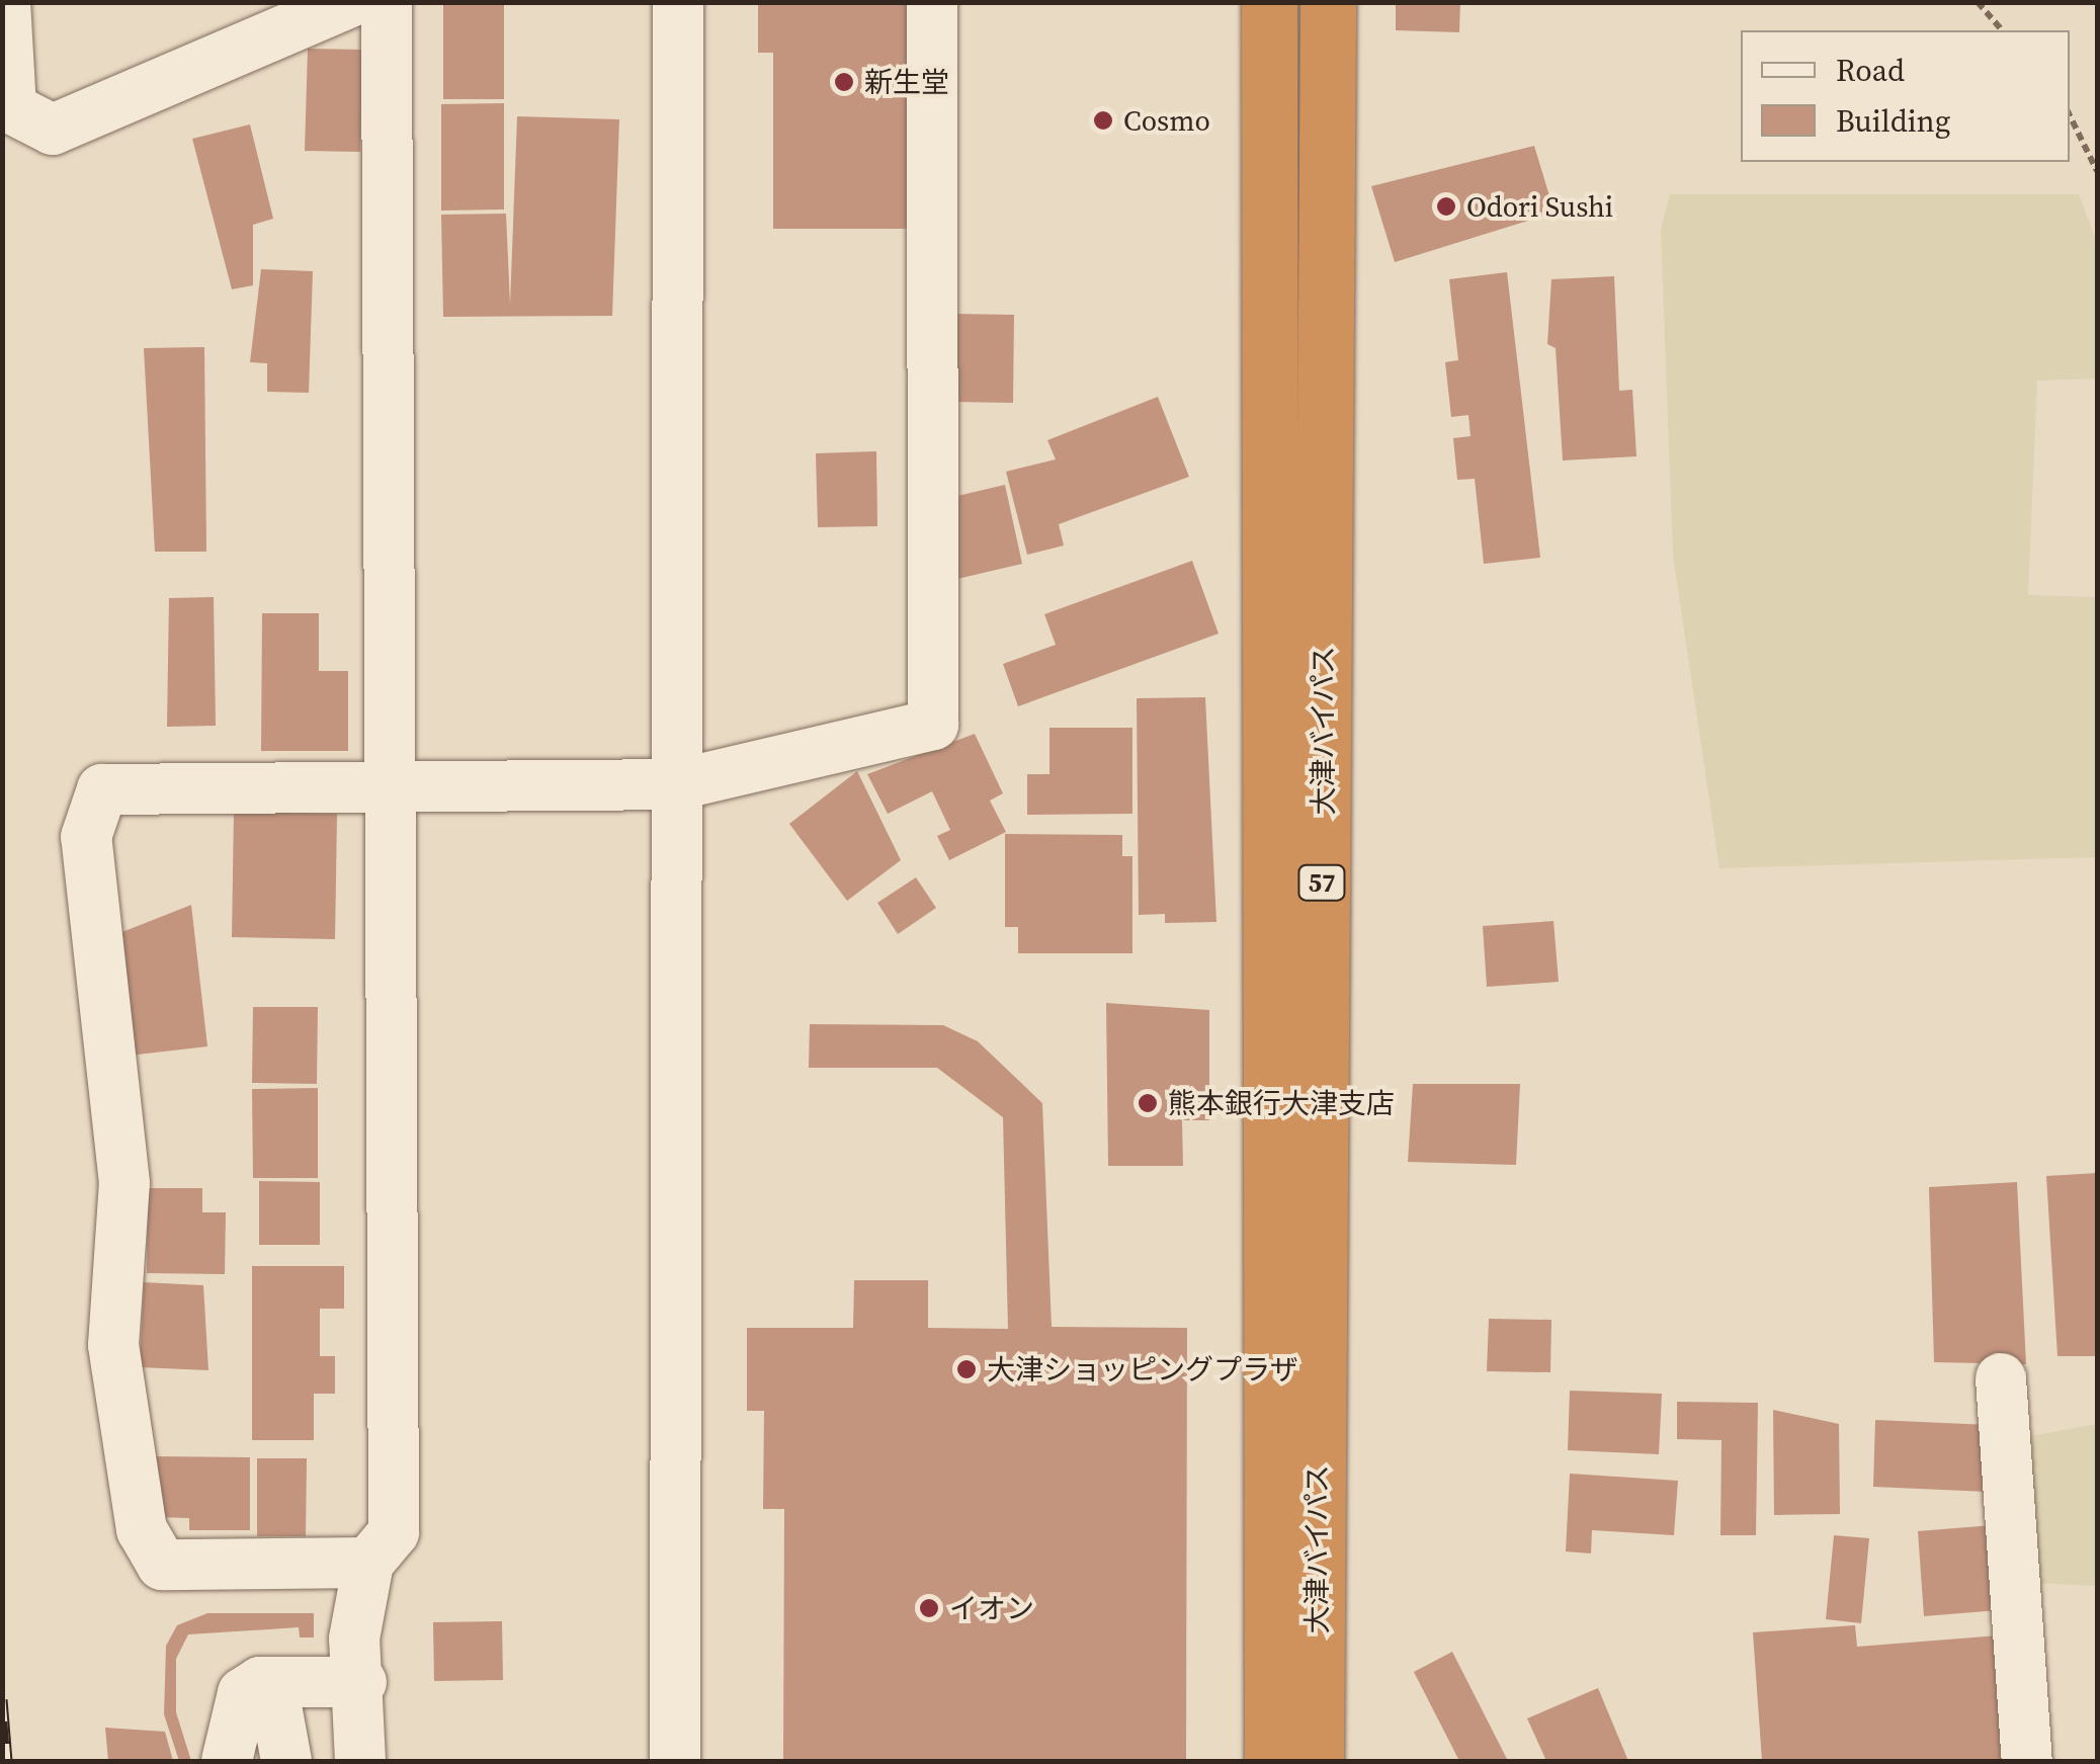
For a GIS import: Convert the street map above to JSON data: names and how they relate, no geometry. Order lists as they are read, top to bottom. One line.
{"streets":{"highway":["大津バイパス","57"]},"places":["新生堂","Cosmo","Odori Sushi","熊本銀行大津支店","大津ショッピングプラザ","イオン"],"legend":["Road","Building"]}
